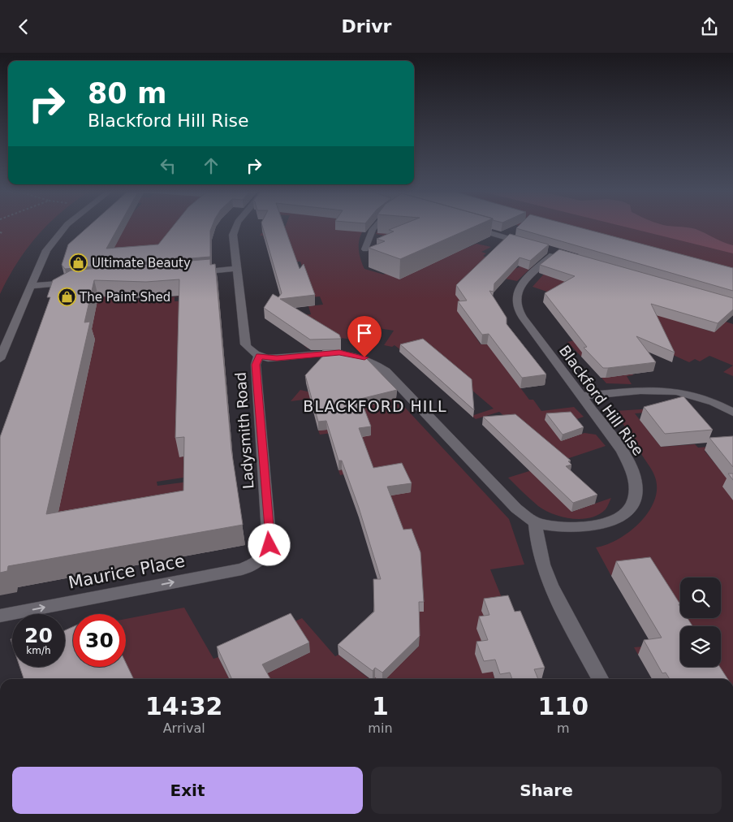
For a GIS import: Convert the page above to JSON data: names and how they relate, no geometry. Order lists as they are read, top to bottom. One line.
{"streets":{"street":["Blackford Hill Rise","Ladysmith Road","Maurice Place"]},"crossings":[["Ladysmith Road","Maurice Place"]],"one_way":["Maurice Place"],"districts":["BLACKFORD HILL"],"places":{"shop":["Ultimate Beauty","The Paint Shed"]},"page":{"header":"Drivr","turn":["80 m","Blackford Hill Rise"],"speed":"20 km/h","limit":"30","eta":["14:32","Arrival","1","min","110","m"],"buttons":["Exit","Share"]}}
